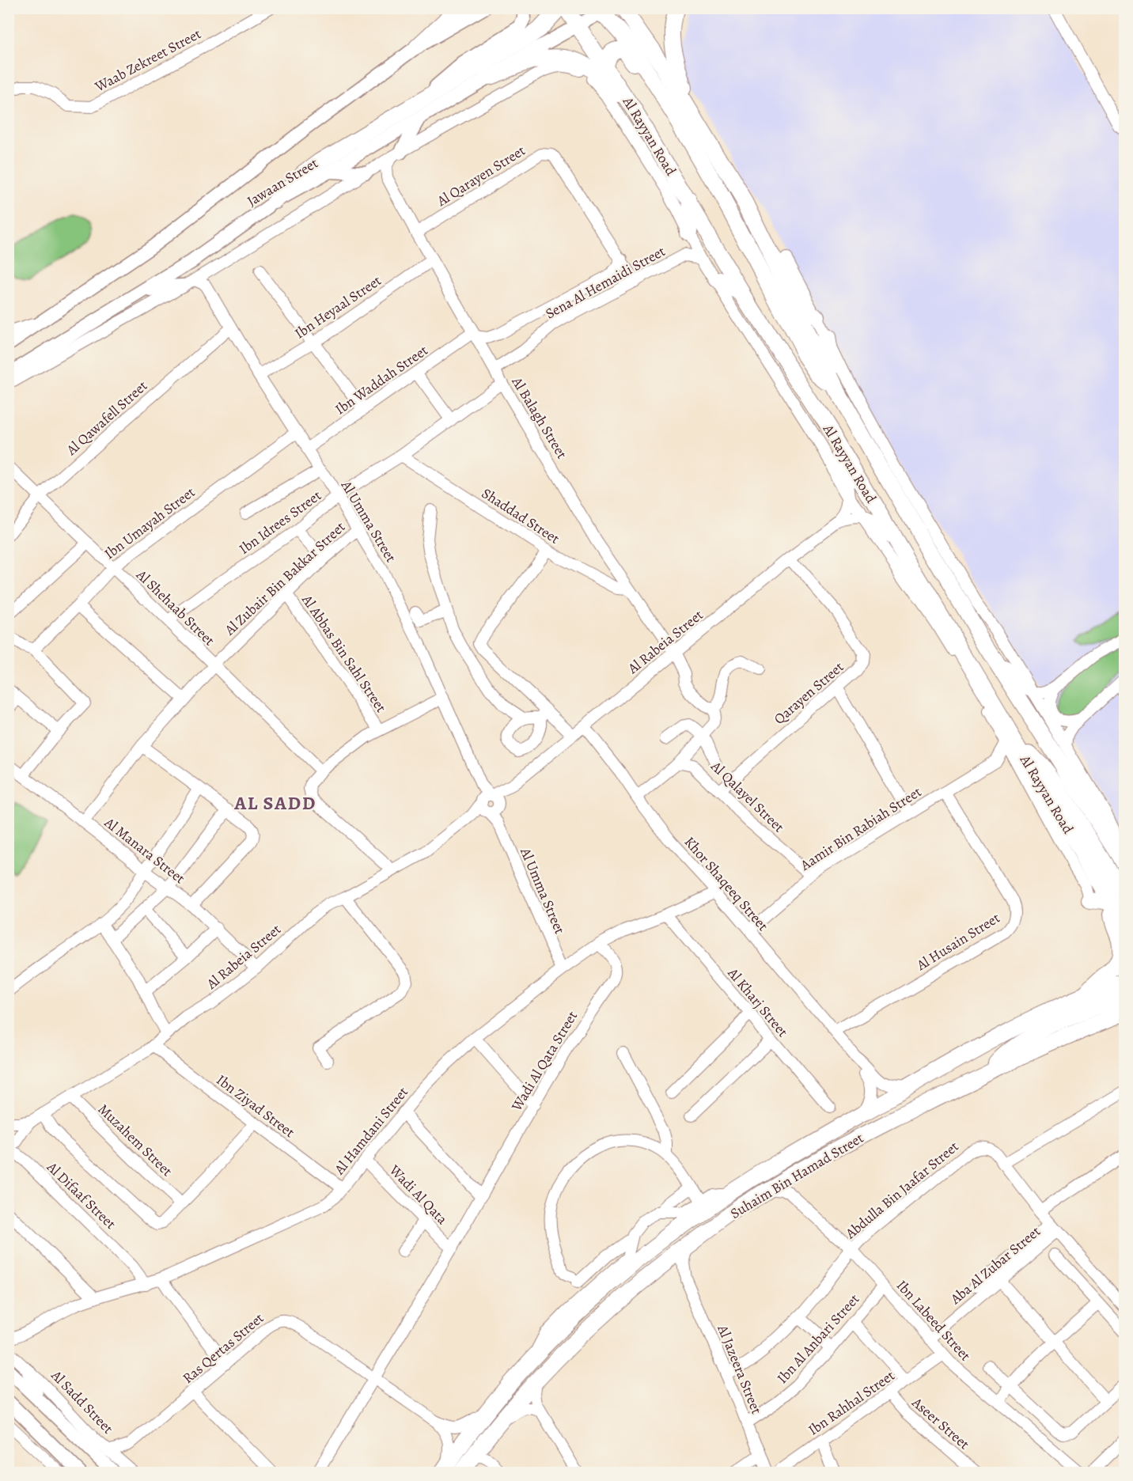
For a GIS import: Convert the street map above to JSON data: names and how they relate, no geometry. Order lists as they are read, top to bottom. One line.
{"streets":{"highway":["Al Rayyan Road","Suhaim Bin Hamad Street"],"main road":["Jawaan Street","Al Sadd Street"],"street":["Waab Zekreet Street","Al Qarayen Street","Sena Al Hemaidi Street","Ibn Heyaal Street","Ibn Waddah Street","Al Qawafell Street","Al Balagh Street","Shaddad Street","Al Umma Street","Ibn Idrees Street","Ibn Umayah Street","Al Zubair Bin Bakkar Street","Al Shehaab Street","Al Rabeia Street","Al Abbas Bin Sahl Street","Qarayen Street","Al Qalayel Street","Aamir Bin Rabiah Street","Al Manara Street","Khor Shaqeeq Street","Al Husain Street","Al Kharj Street","Wadi Al Qata Street","Ibn Ziyad Street","Al Hamdani Street","Muzahem Street","Abdulla Bin Jaafar Street","Wadi Al Qata","Al Difaaf Street","Aba Al Zubar Street","Ibn Labeed Street","Ibn Al Anbari Street","Ras Qertas Street","Al Jazeera Street","Ibn Rahhal Street","Aseer Street"]},"crossings":[["Al Rayyan Road","Jawaan Street"],["Al Rayyan Road","Sena Al Hemaidi Street"],["Al Rayyan Road","Al Balagh Street"],["Al Rayyan Road","Al Rabeia Street"],["Al Rayyan Road","Aamir Bin Rabiah Street"],["Al Qarayen Street","Sena Al Hemaidi Street"],["Al Qarayen Street","Al Balagh Street"],["Sena Al Hemaidi Street","Al Balagh Street"],["Ibn Heyaal Street","Al Balagh Street"],["Ibn Heyaal Street","Al Umma Street"],["Ibn Waddah Street","Al Balagh Street"],["Ibn Waddah Street","Al Umma Street"],["Al Qawafell Street","Al Umma Street"],["Al Qawafell Street","Al Shehaab Street"],["Al Balagh Street","Shaddad Street"],["Al Balagh Street","Ibn Idrees Street"],["Al Balagh Street","Al Rabeia Street"],["Shaddad Street","Ibn Idrees Street"],["Al Umma Street","Ibn Idrees Street"],["Al Umma Street","Ibn Umayah Street"],["Al Umma Street","Al Zubair Bin Bakkar Street"],["Al Umma Street","Al Rabeia Street"],["Al Umma Street","Al Hamdani Street"],["Ibn Idrees Street","Al Shehaab Street"],["Ibn Umayah Street","Al Shehaab Street"],["Al Zubair Bin Bakkar Street","Al Shehaab Street"],["Al Zubair Bin Bakkar Street","Al Abbas Bin Sahl Street"],["Al Zubair Bin Bakkar Street","Al Manara Street"],["Al Rabeia Street","Qarayen Street"],["Al Rabeia Street","Al Manara Street"],["Al Rabeia Street","Khor Shaqeeq Street"],["Al Rabeia Street","Ibn Ziyad Street"],["Al Rabeia Street","Muzahem Street"],["Al Rabeia Street","Al Difaaf Street"],["Qarayen Street","Al Qalayel Street"],["Al Qalayel Street","Aamir Bin Rabiah Street"],["Aamir Bin Rabiah Street","Khor Shaqeeq Street"],["Aamir Bin Rabiah Street","Al Husain Street"],["Khor Shaqeeq Street","Al Husain Street"],["Khor Shaqeeq Street","Al Hamdani Street"],["Khor Shaqeeq Street","Suhaim Bin Hamad Street"],["Al Kharj Street","Al Hamdani Street"],["Wadi Al Qata Street","Al Hamdani Street"],["Wadi Al Qata Street","Wadi Al Qata"],["Wadi Al Qata Street","Ras Qertas Street"],["Ibn Ziyad Street","Al Hamdani Street"],["Al Hamdani Street","Wadi Al Qata"],["Al Hamdani Street","Al Difaaf Street"],["Al Hamdani Street","Al Sadd Street"],["Suhaim Bin Hamad Street","Ibn Labeed Street"],["Suhaim Bin Hamad Street","Ras Qertas Street"],["Abdulla Bin Jaafar Street","Aba Al Zubar Street"],["Abdulla Bin Jaafar Street","Ibn Labeed Street"],["Abdulla Bin Jaafar Street","Al Jazeera Street"],["Aba Al Zubar Street","Ibn Labeed Street"],["Ibn Labeed Street","Ibn Al Anbari Street"],["Ibn Labeed Street","Ibn Rahhal Street"],["Ibn Al Anbari Street","Al Jazeera Street"],["Ras Qertas Street","Al Sadd Street"],["Ibn Rahhal Street","Aseer Street"]],"districts":["AL SADD"]}
